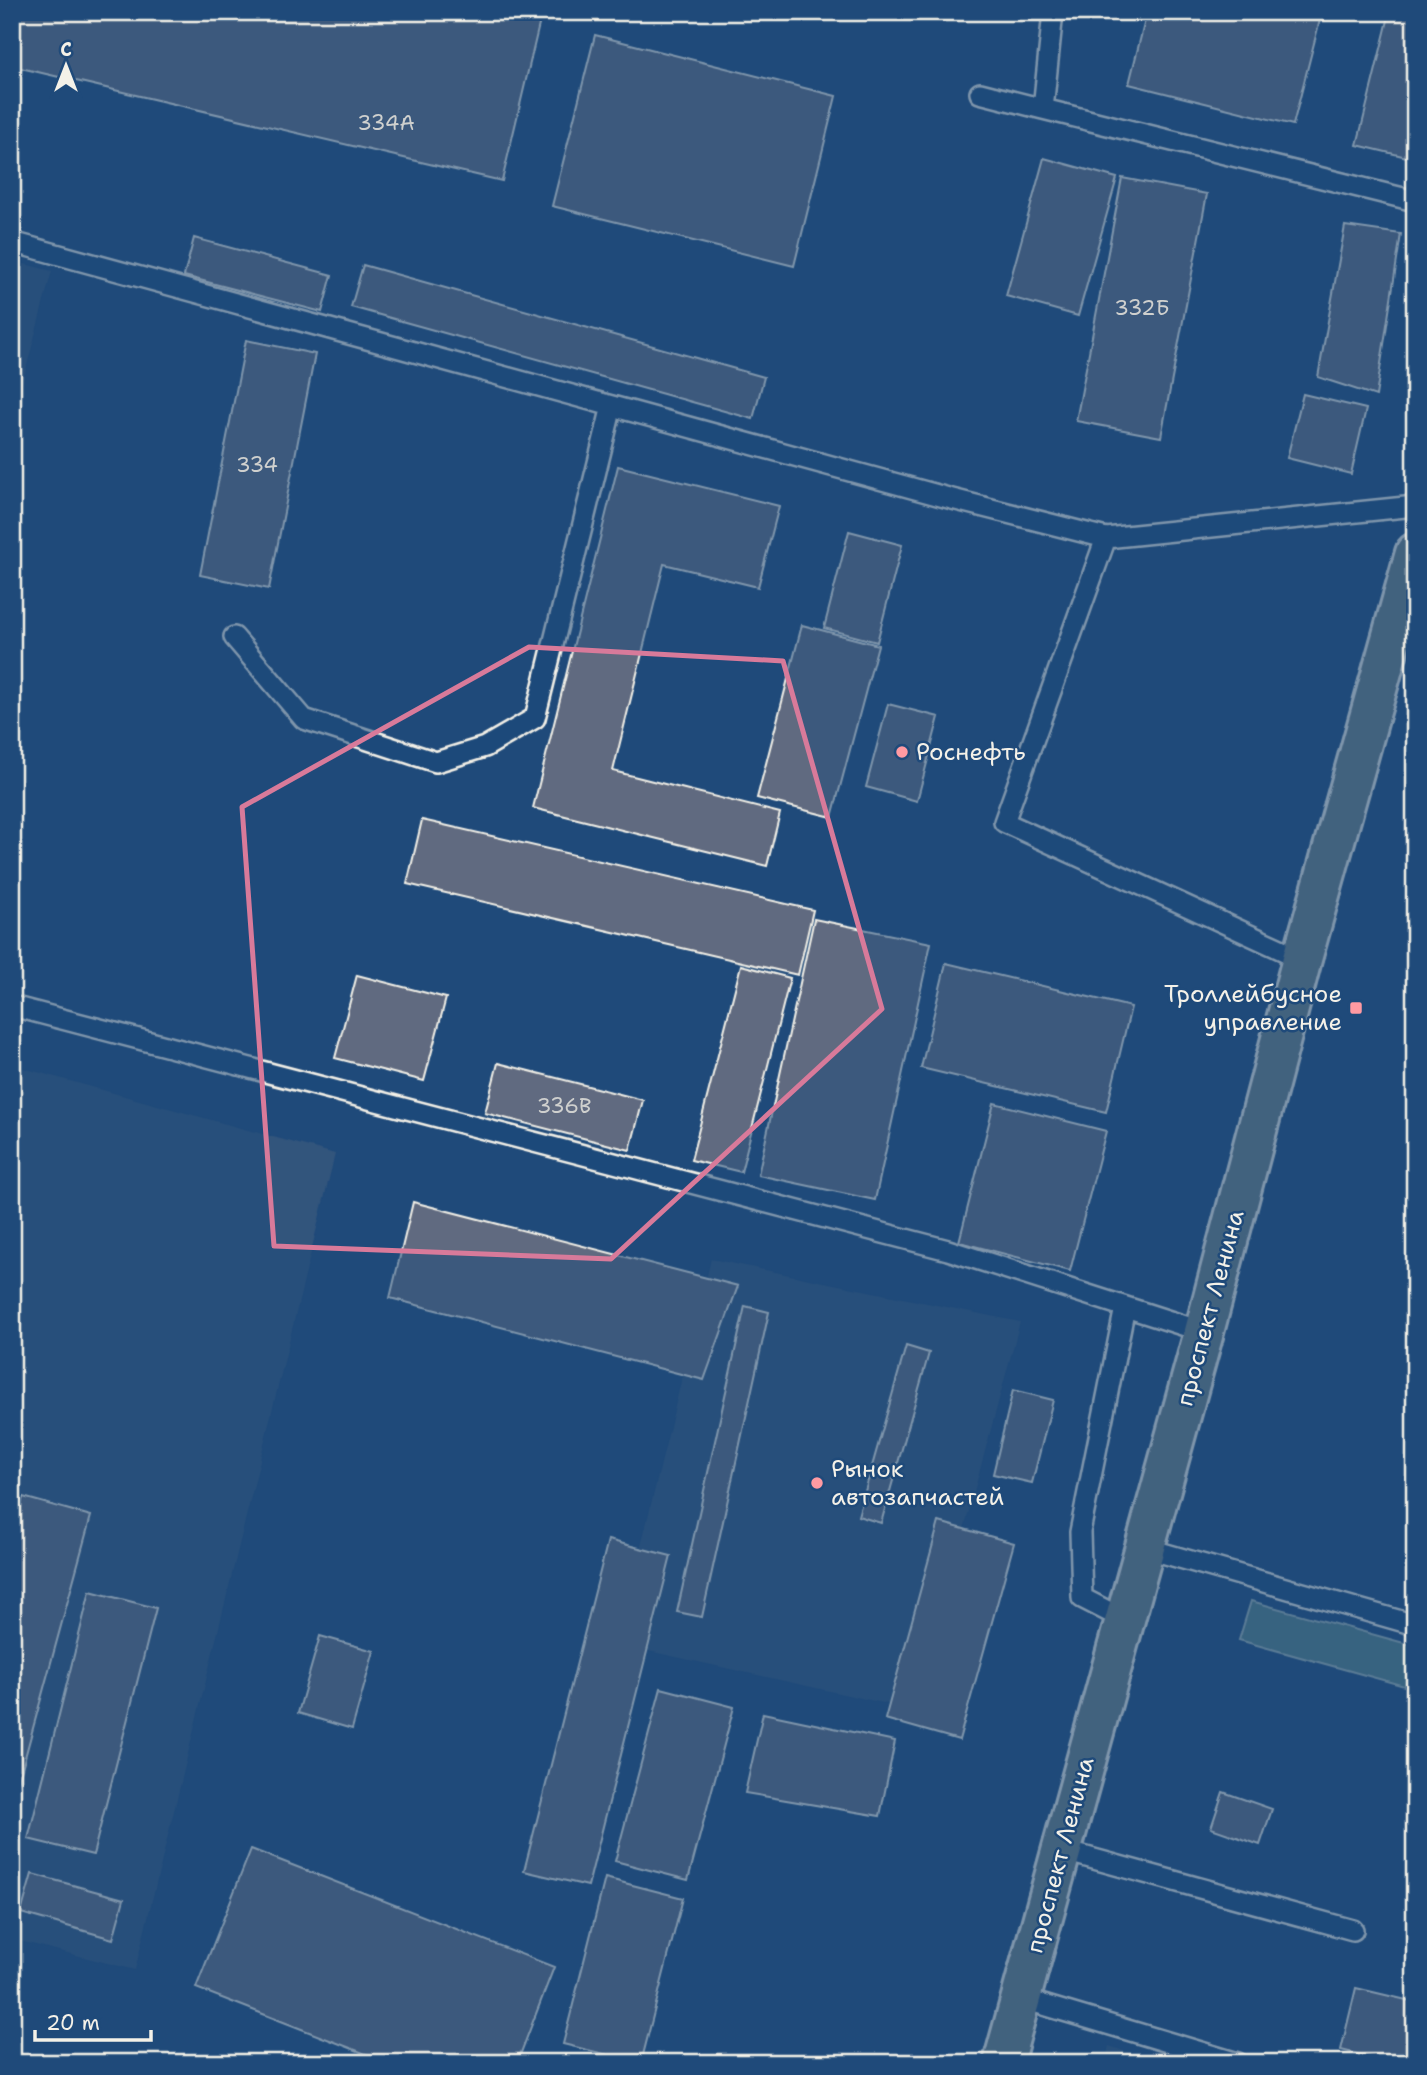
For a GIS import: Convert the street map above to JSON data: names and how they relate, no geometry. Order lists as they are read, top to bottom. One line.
{"streets":{"main road":["проспект Ленина"]},"places":{"other":["Роснефть","Рынок автозапчастей"],"transit":["Троллейбусное управление"]},"house_numbers":["334А","332Б","334","336В"],"scale_bar":"20 m","north":"top"}
